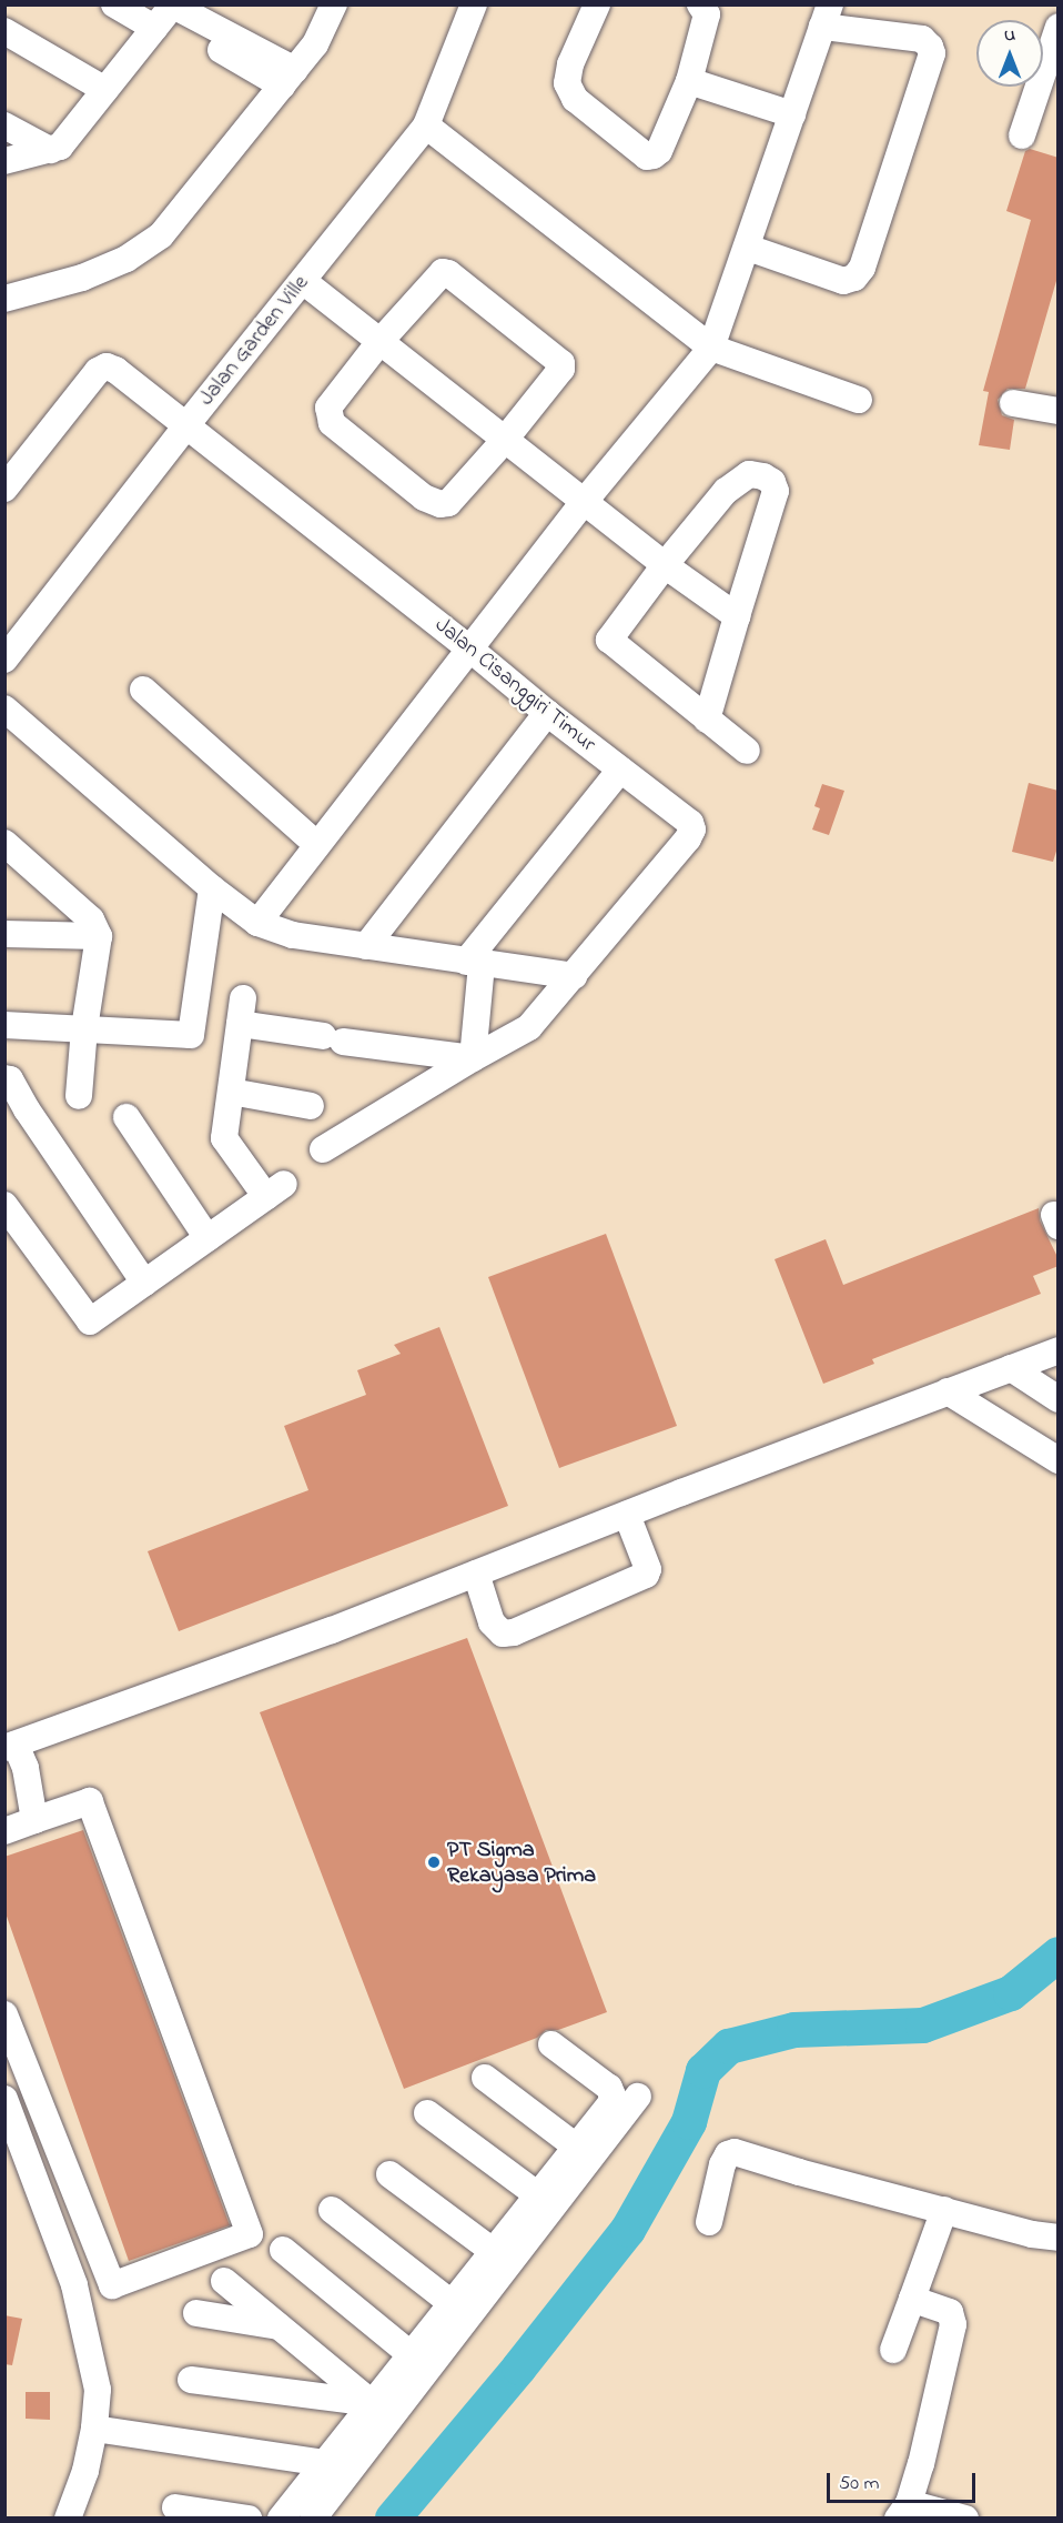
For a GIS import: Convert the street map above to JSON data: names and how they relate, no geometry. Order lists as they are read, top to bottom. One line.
{"streets":{"street":["Jalan Garden Ville","Jalan Cisanggiri Timur"]},"crossings":[["Jalan Garden Ville","Jalan Cisanggiri Timur"]],"places":["PT Sigma Rekayasa Prima"],"scale_bar":"50 m","north":"top"}
